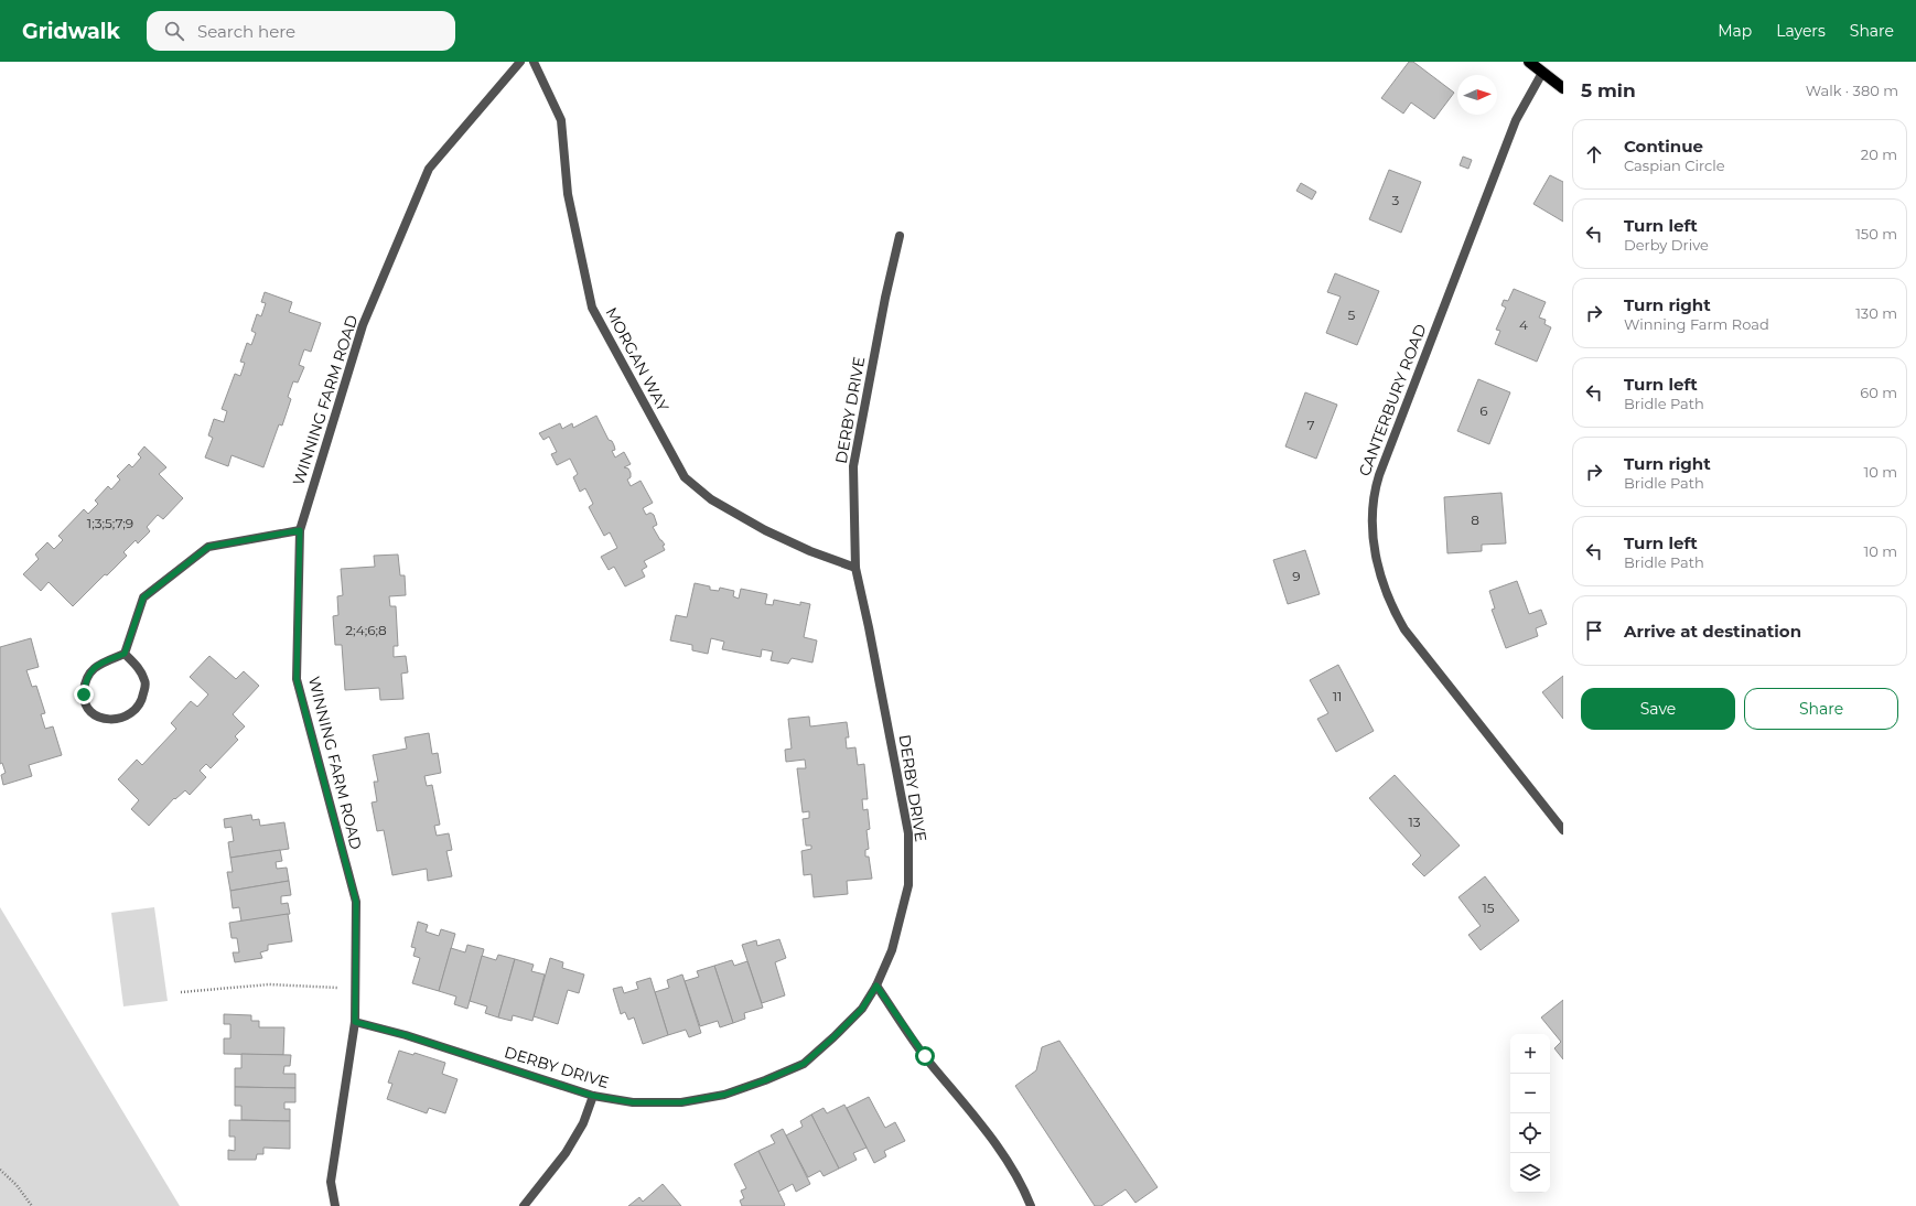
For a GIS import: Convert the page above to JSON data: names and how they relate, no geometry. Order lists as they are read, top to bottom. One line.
{"streets":{"street":["MORGAN WAY","WINNING FARM ROAD","CANTERBURY ROAD","DERBY DRIVE"]},"crossings":[["MORGAN WAY","DERBY DRIVE"],["WINNING FARM ROAD","DERBY DRIVE"]],"house_numbers":["3","5","4","6","7","8","1;3;5;7;9","9","2;4;6;8","11","13","15"],"north":"right","page":{"header":"Gridwalk","search":"Search here","nav":["Map","Layers","Share"],"heading":["5 min","Walk · 380 m"],"list":[["Continue","Caspian Circle","20 m"],["Turn left","Derby Drive","150 m"],["Turn right","Winning Farm Road","130 m"],["Turn left","Bridle Path","60 m"],["Turn right","Bridle Path","10 m"],["Turn left","Bridle Path","10 m"],"Arrive at destination"],"buttons":["Save","Share"],"map_buttons":["+","−"]}}
